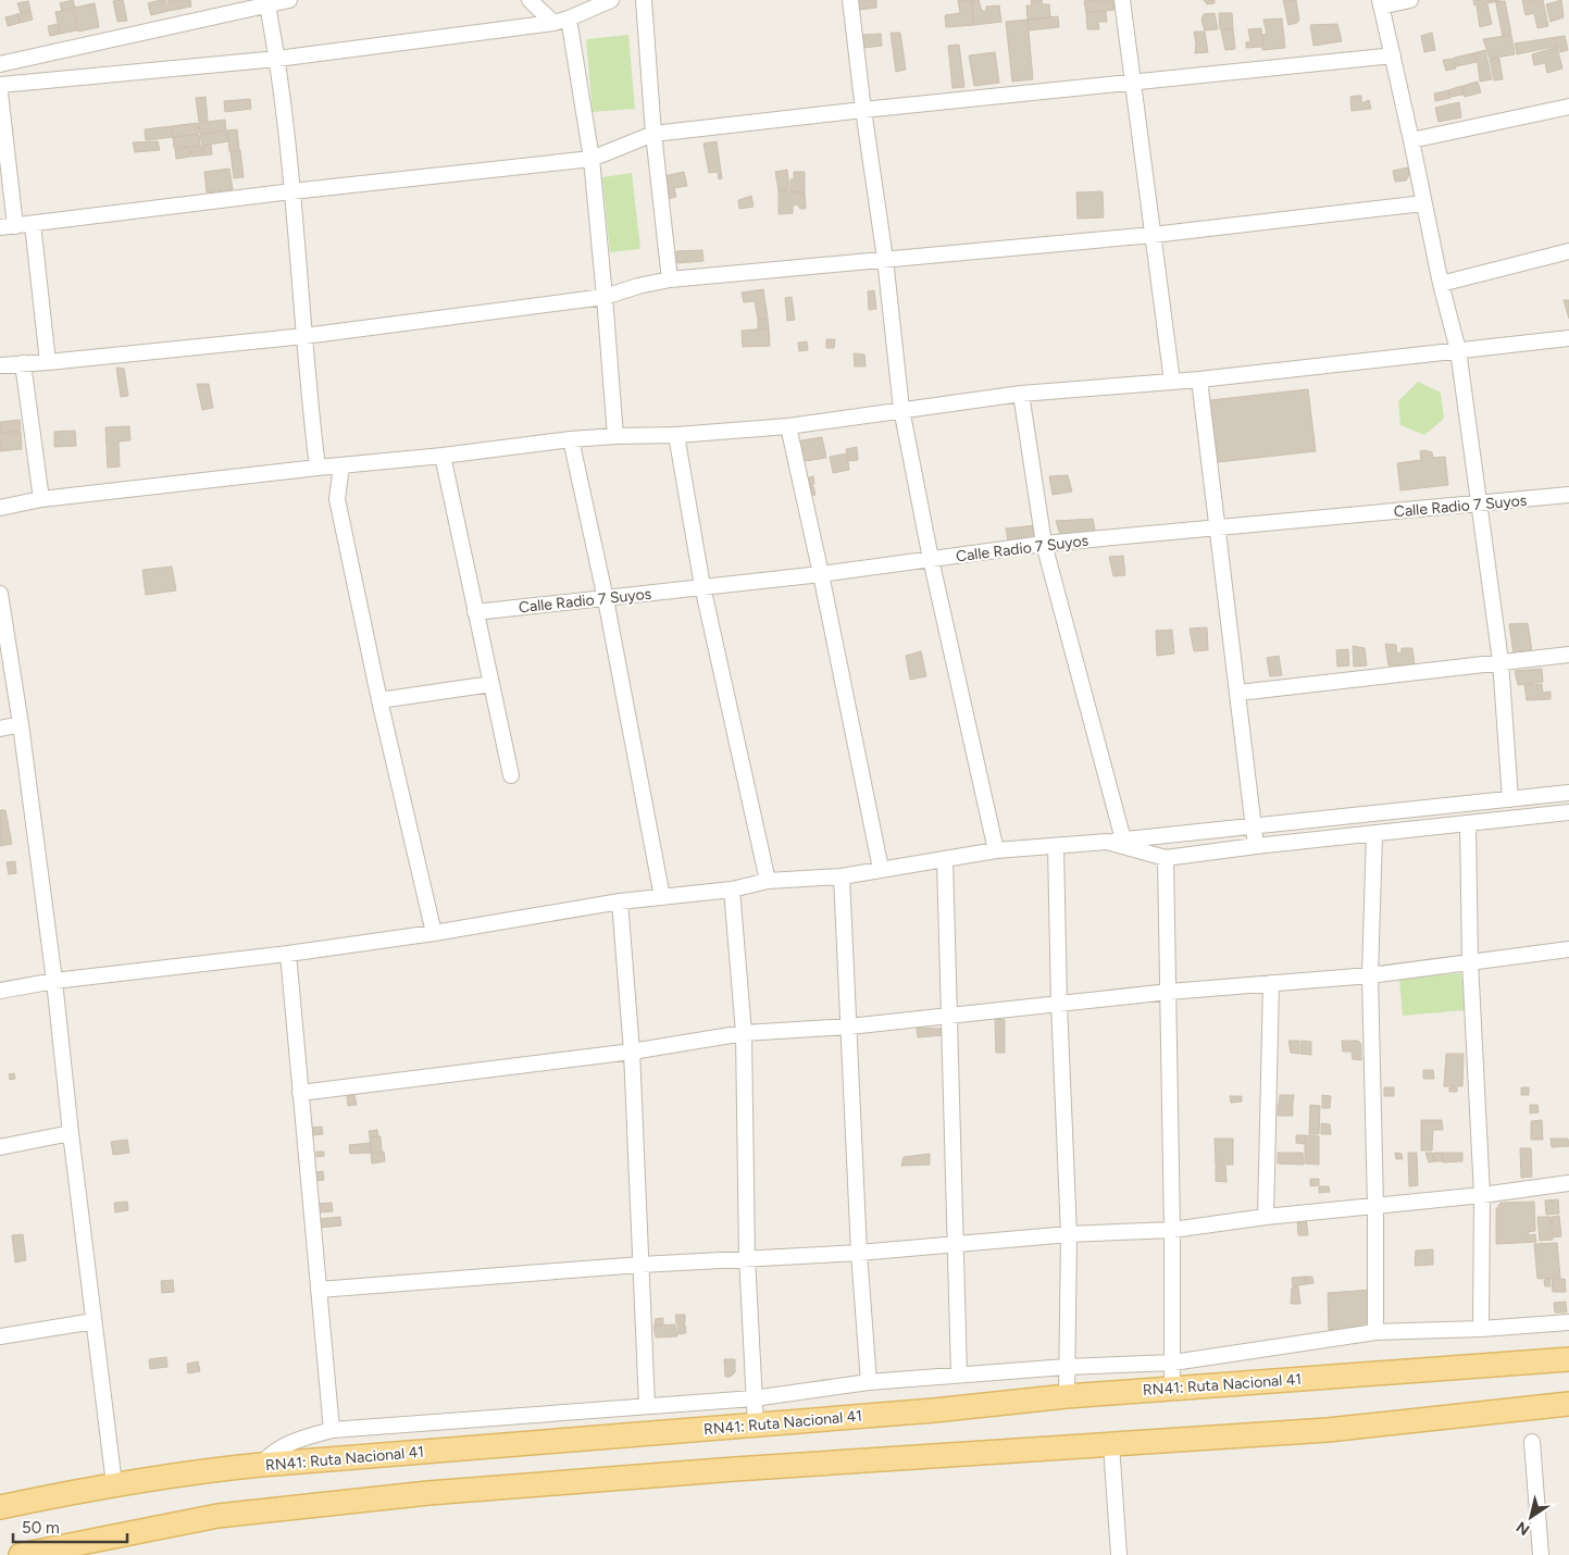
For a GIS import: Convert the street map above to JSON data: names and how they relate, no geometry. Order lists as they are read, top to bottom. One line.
{"streets":{"main road":["RN41: Ruta Nacional 41"],"street":["Calle Radio 7 Suyos"]},"scale_bar":"50 m","north":"bottom left"}
